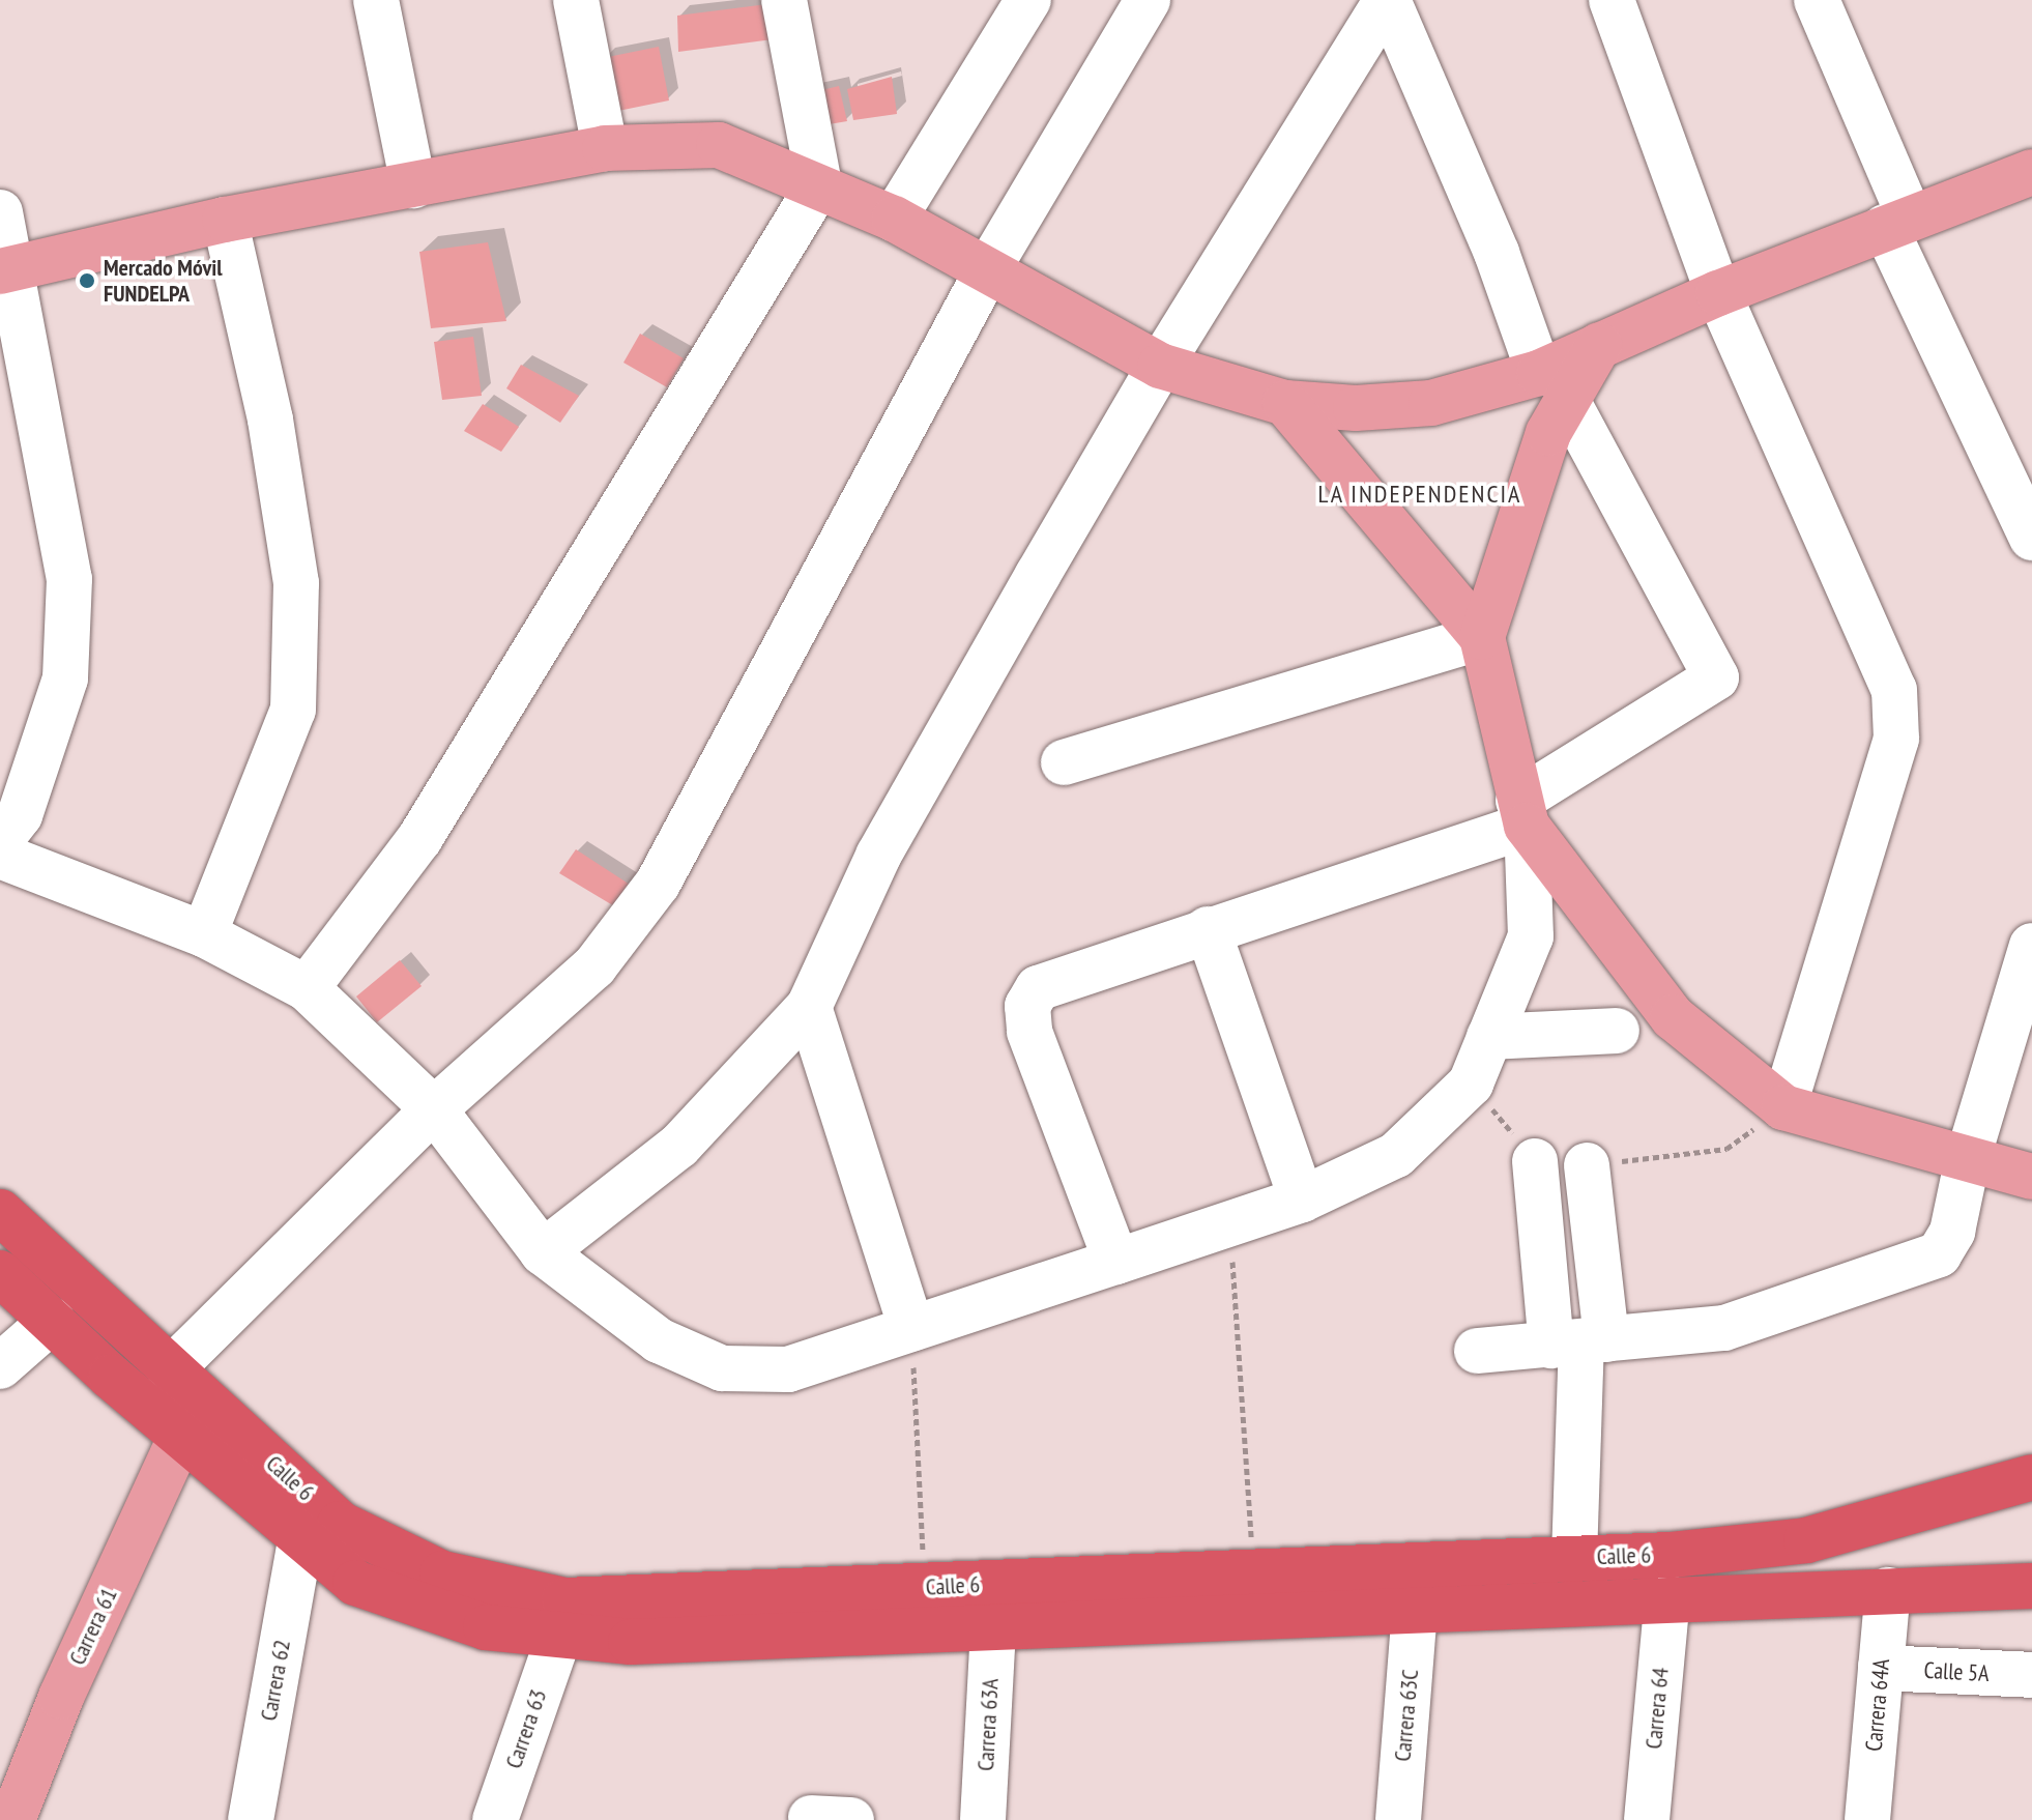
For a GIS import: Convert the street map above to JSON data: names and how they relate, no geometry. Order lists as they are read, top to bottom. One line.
{"streets":{"highway":["Calle 6"],"main road":["Carrera 61"],"street":["Calle 5A","Carrera 62","Carrera 64A","Carrera 64","Carrera 63C","Carrera 63A","Carrera 63"]},"crossings":[["Calle 6","Carrera 61"],["Calle 6","Carrera 62"],["Calle 6","Carrera 64A"],["Calle 6","Carrera 64"],["Calle 6","Carrera 63C"],["Calle 6","Carrera 63A"],["Calle 6","Carrera 63"],["Calle 5A","Carrera 64A"]],"districts":["LA INDEPENDENCIA"],"places":["Mercado Móvil FUNDELPA"]}
